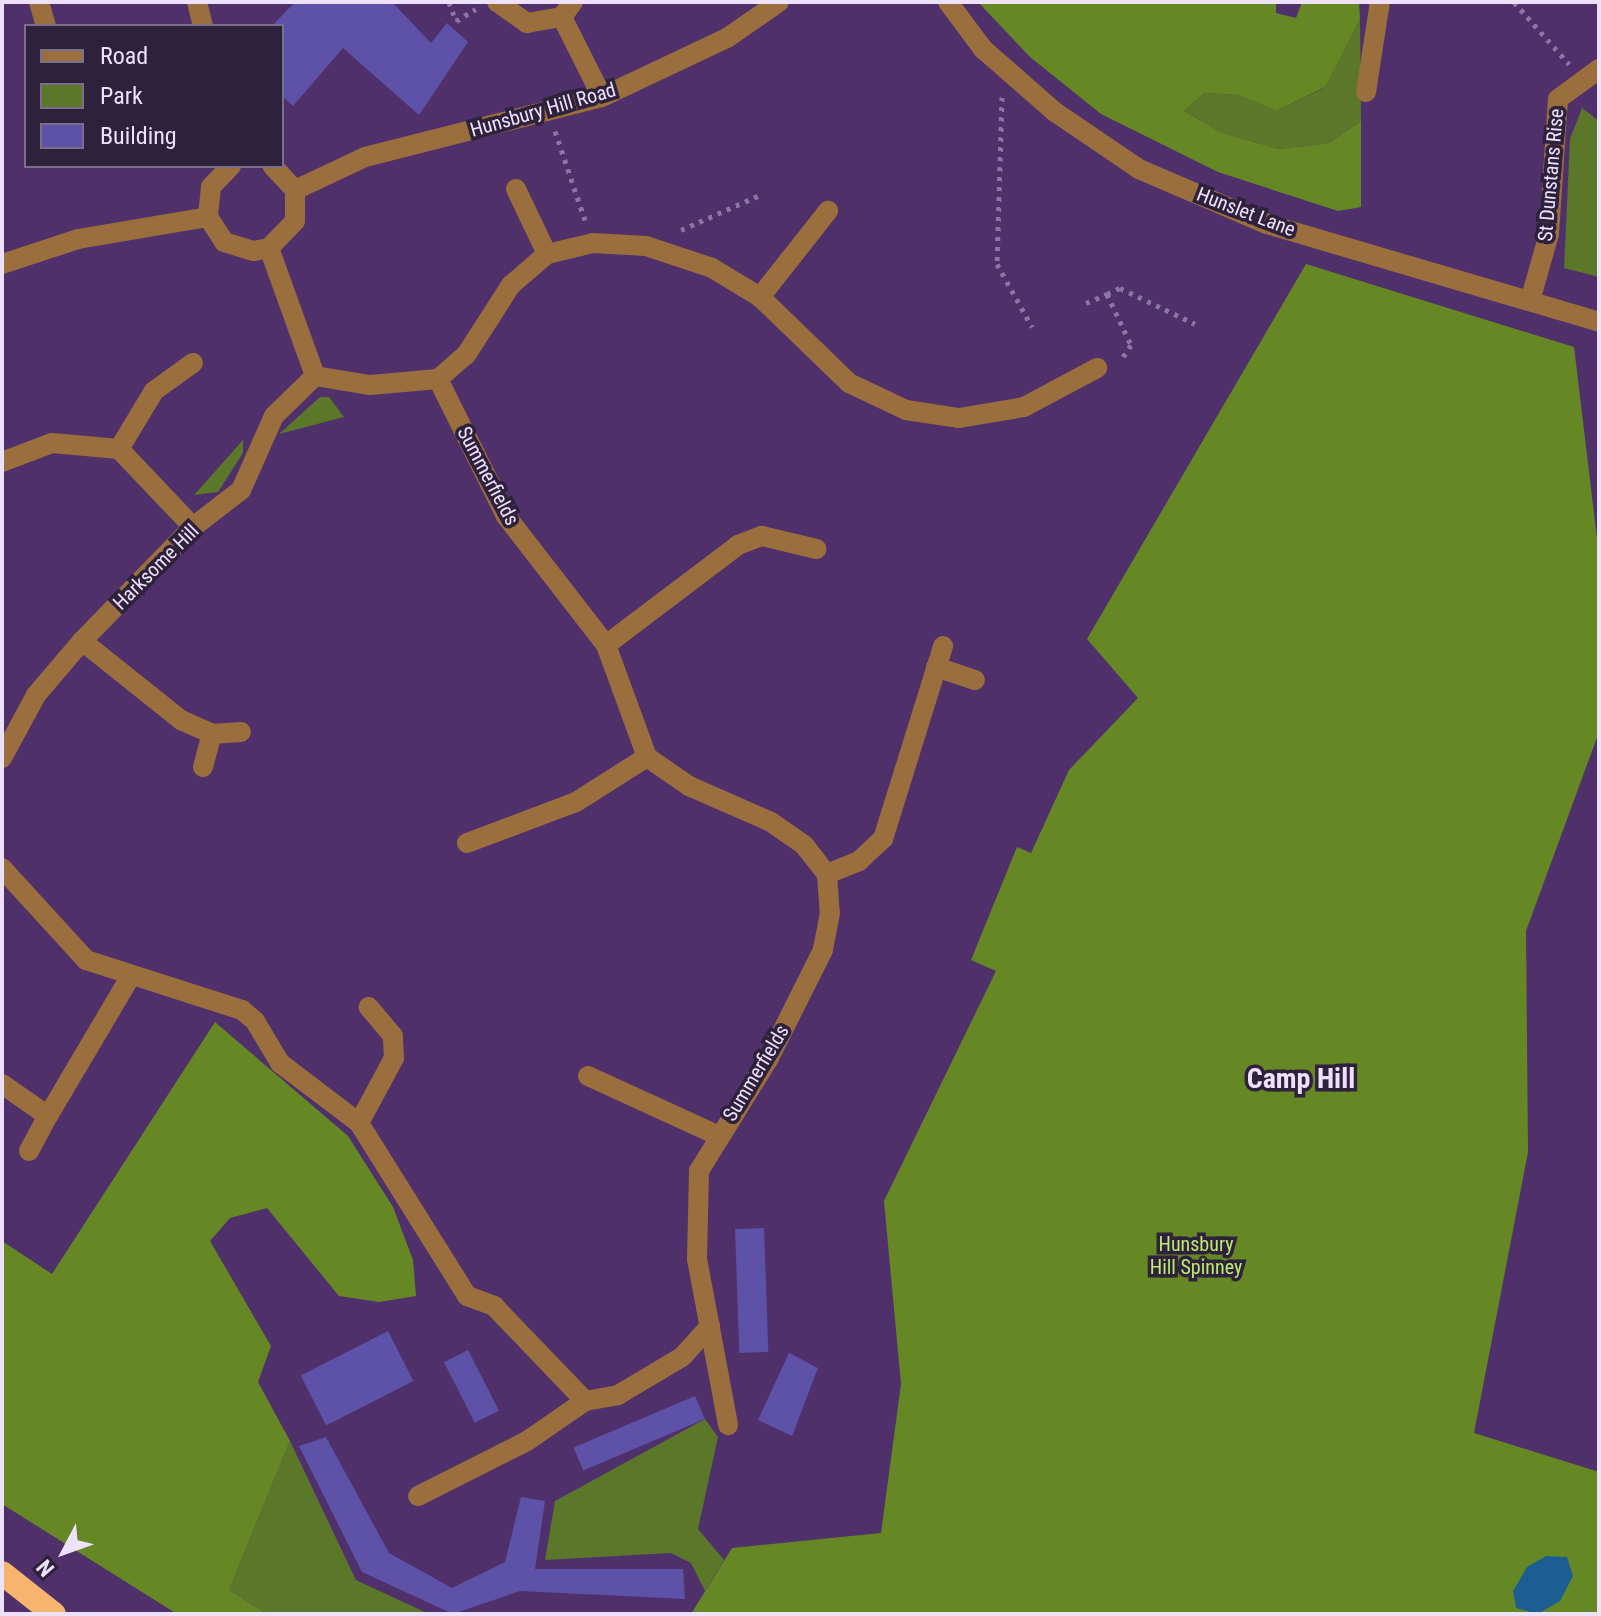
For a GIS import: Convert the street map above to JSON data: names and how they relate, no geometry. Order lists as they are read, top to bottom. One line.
{"streets":{"street":["Hunsbury Hill Road","St Dunstans Rise","Hunslet Lane","Summerfields","Harksome Hill"]},"crossings":[["St Dunstans Rise","Hunslet Lane"]],"districts":["Camp Hill"],"parks":["Hunsbury Hill Spinney"],"legend":["Road","Park","Building"],"north":"bottom left"}
